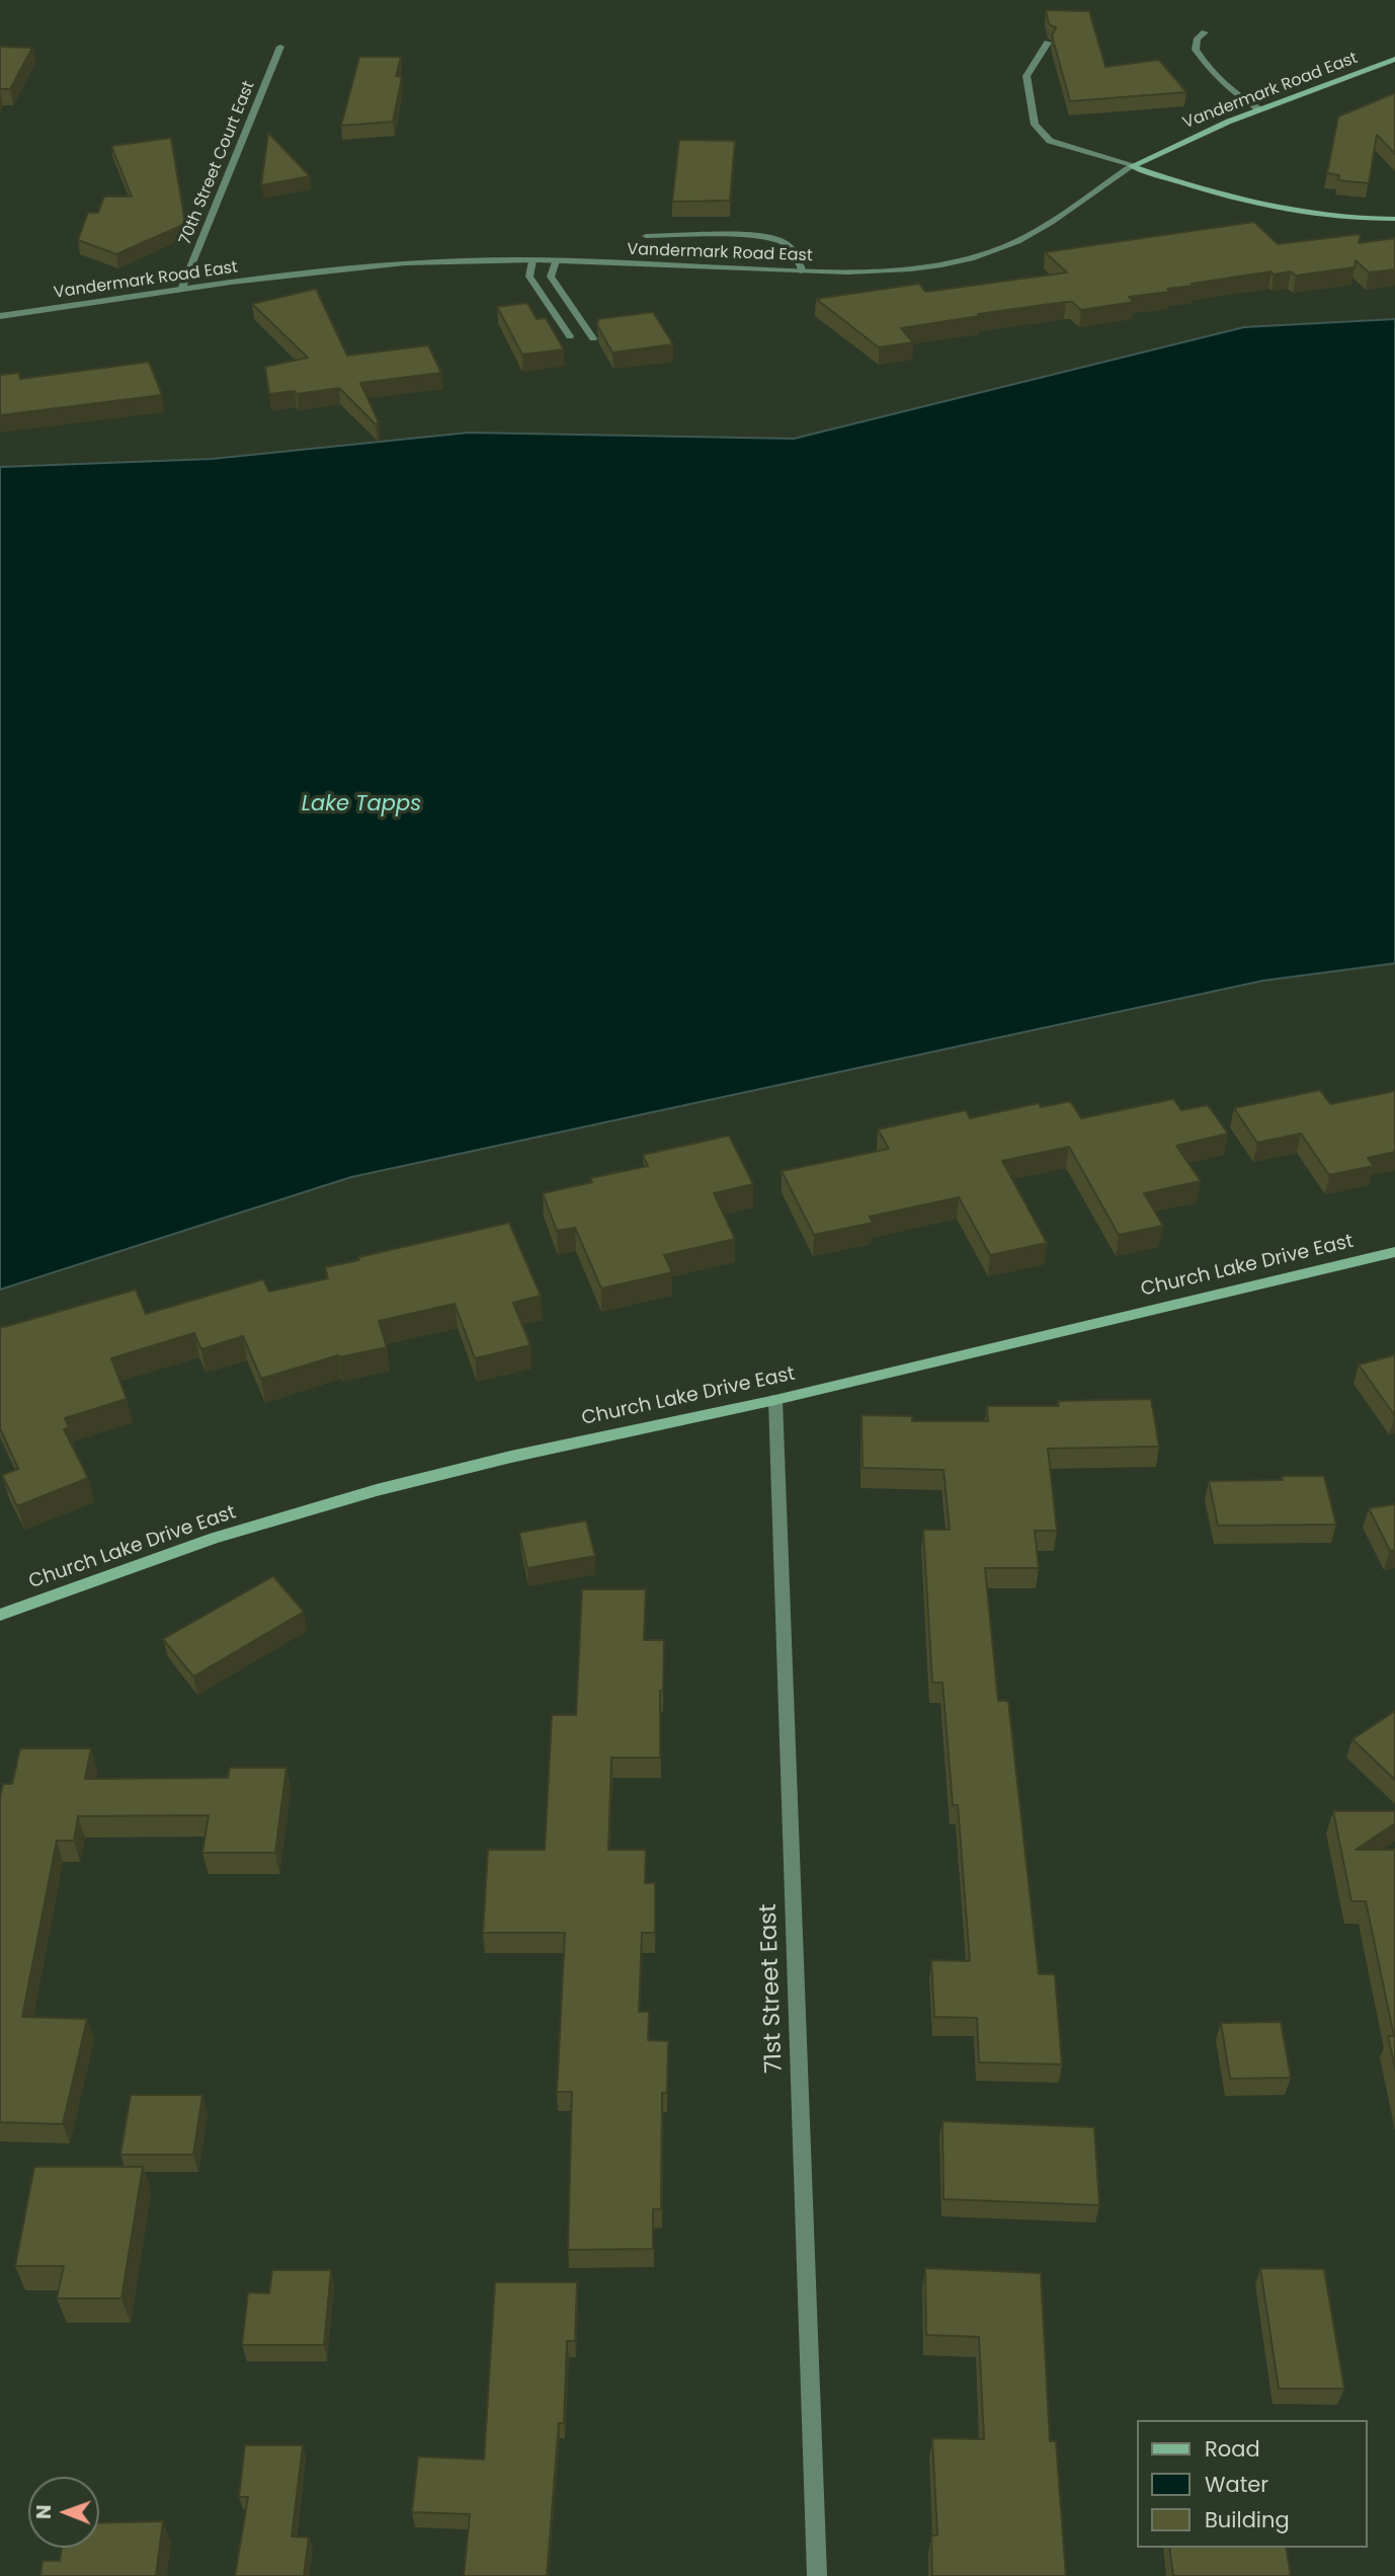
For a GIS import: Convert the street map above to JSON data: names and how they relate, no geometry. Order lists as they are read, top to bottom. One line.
{"streets":{"street":["Vandermark Road East","70th Street Court East","Church Lake Drive East","71st Street East"]},"crossings":[["Vandermark Road East","70th Street Court East"],["Church Lake Drive East","71st Street East"]],"water":["Lake Tapps"],"legend":["Road","Water","Building"],"north":"left"}
